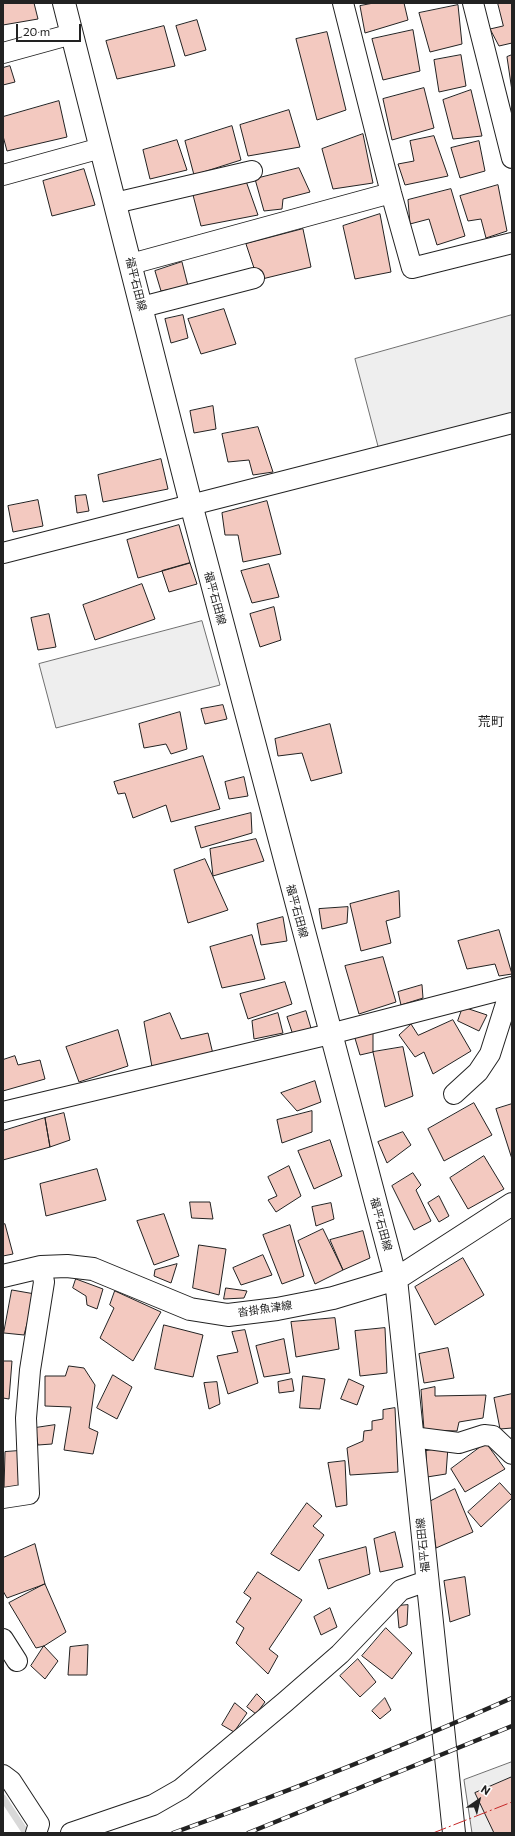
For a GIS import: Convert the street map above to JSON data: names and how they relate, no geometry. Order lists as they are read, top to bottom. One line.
{"streets":{"main road":["福平石田線","沓掛魚津線"]},"crossings":[["福平石田線","沓掛魚津線"]],"districts":["荒町"],"scale_bar":"20 m","north":"top right"}
